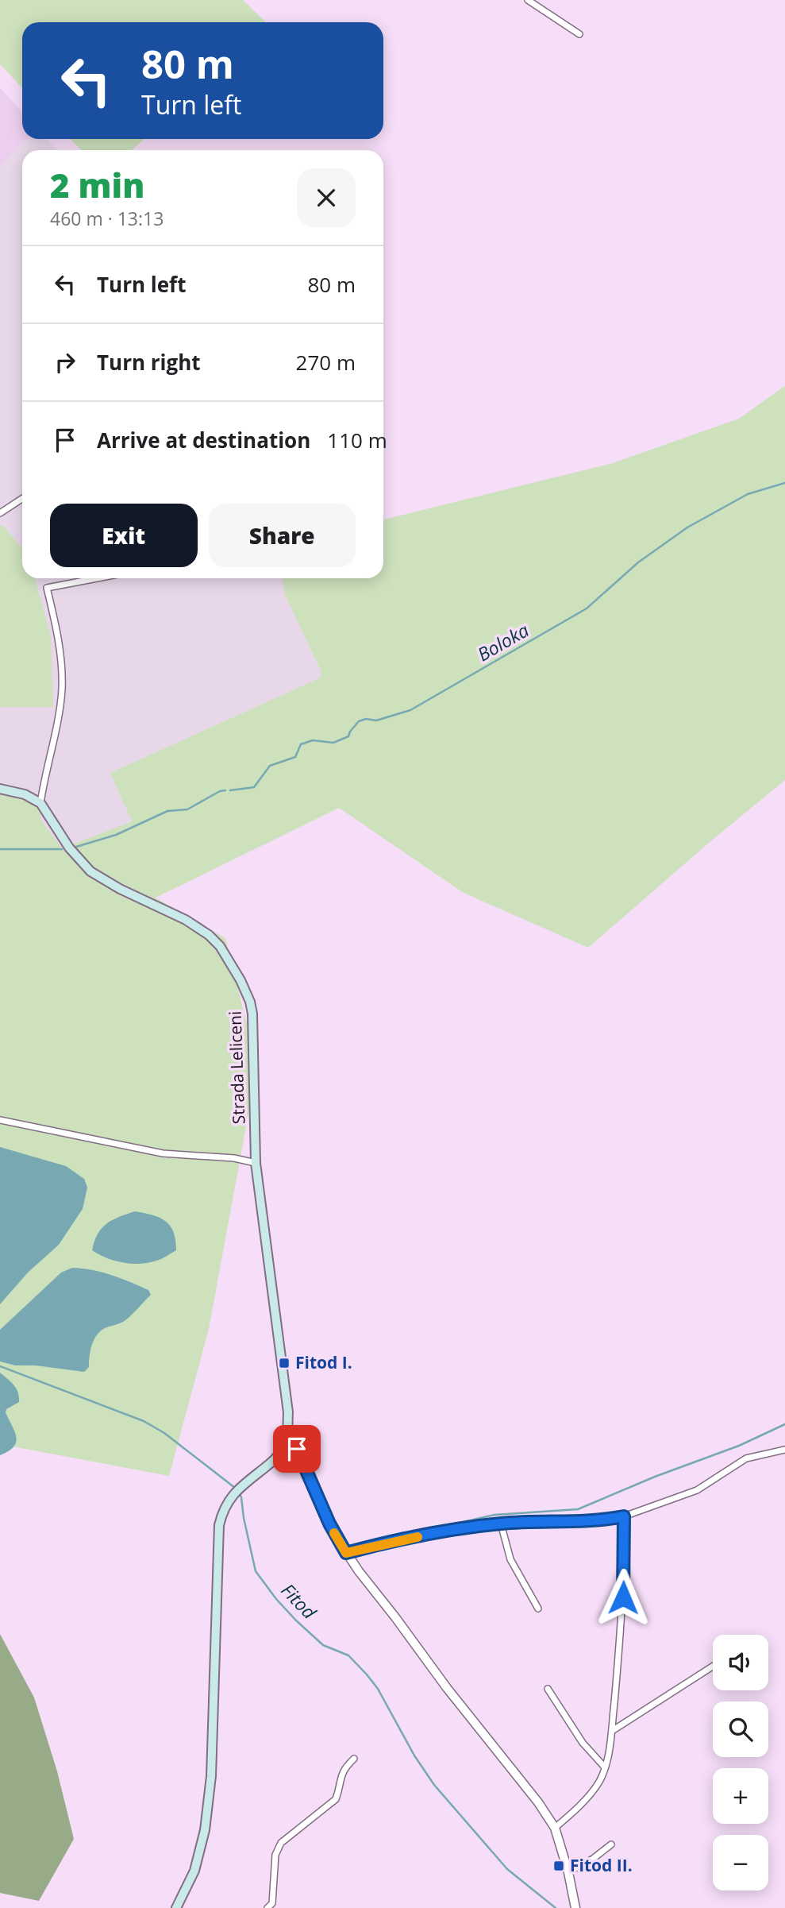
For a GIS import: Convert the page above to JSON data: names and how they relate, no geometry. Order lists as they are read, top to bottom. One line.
{"streets":{"main road":["Strada Leliceni"]},"water":["Boloka","Fitod"],"places":{"transit":["Fitod I.","Fitod II."]},"page":{"turn":["80 m","Turn left"],"heading":["2 min","460 m · 13:13"],"list":[{"name":"Turn left","value":"80 m"},{"name":"Turn right","value":"270 m"},{"name":"Arrive at destination","value":"110 m"}],"buttons":["Exit","Share"],"map_buttons":["+","−"]}}
